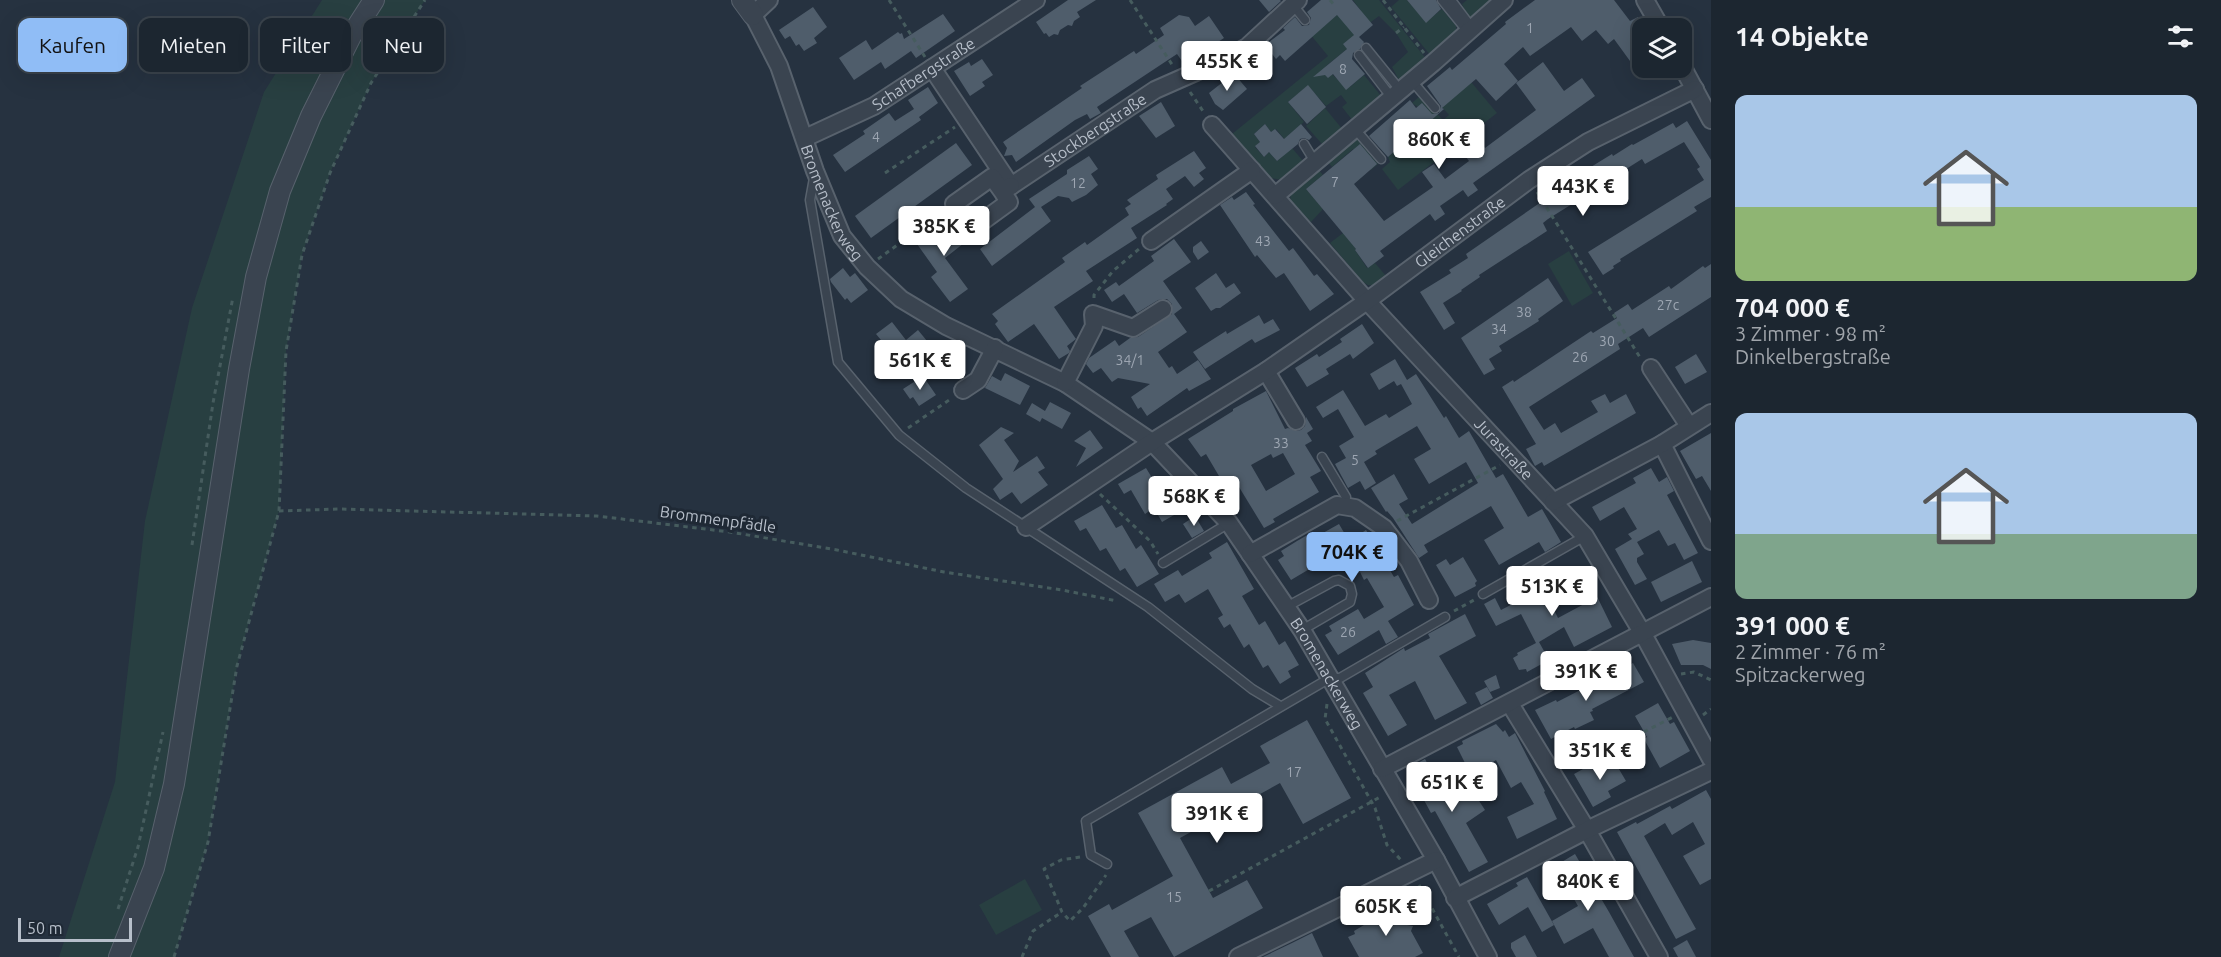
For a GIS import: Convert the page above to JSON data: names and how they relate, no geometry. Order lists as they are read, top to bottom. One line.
{"streets":{"street":["Schafbergstraße","Stockbergstraße","Bromenackerweg","Gleichenstraße","Jurastraße"],"path":["Brommenpfädle"]},"crossings":[["Schafbergstraße","Bromenackerweg"],["Bromenackerweg","Gleichenstraße"],["Gleichenstraße","Jurastraße"]],"house_numbers":["1","8","4","7","12","43","27c","38","34","30","26","34/1","33","5","26","17","15"],"scale_bar":"50 m","page":{"heading":"14 Objekte","chip":["Kaufen","Mieten","Filter","Neu"],"price":["455K €","860K €","443K €","385K €","561K €","568K €","704K €","513K €","391K €","351K €","651K €","391K €","840K €","605K €"],"list":[{"name":"704 000 €","note":"3 Zimmer · 98 m² · Dinkelbergstraße"},{"name":"391 000 €","note":"2 Zimmer · 76 m² · Spitzackerweg"}],"scale":"50 m"}}
